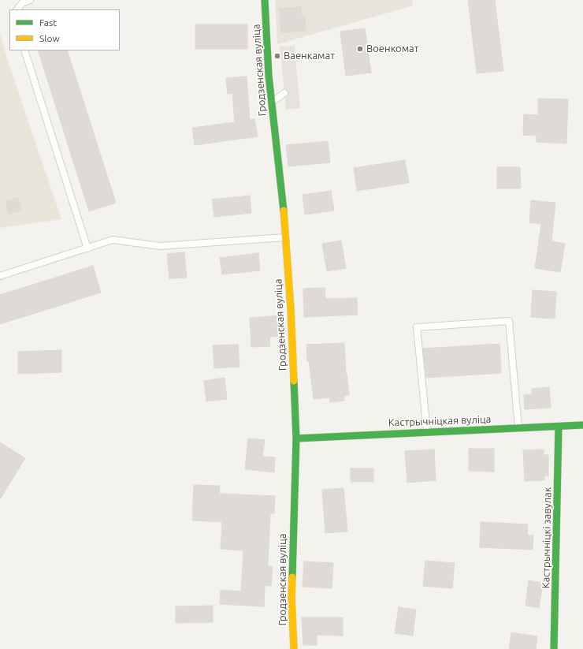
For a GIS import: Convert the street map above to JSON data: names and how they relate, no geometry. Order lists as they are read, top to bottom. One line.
{"streets":{"street":["Гродзенская вуліца","Кастрычніцкая вуліца","Кастрычніцкі завулак"]},"crossings":[["Гродзенская вуліца","Кастрычніцкая вуліца"],["Кастрычніцкая вуліца","Кастрычніцкі завулак"]],"places":["Военкомат","Ваенкамат"],"legend":["Fast","Slow"]}
